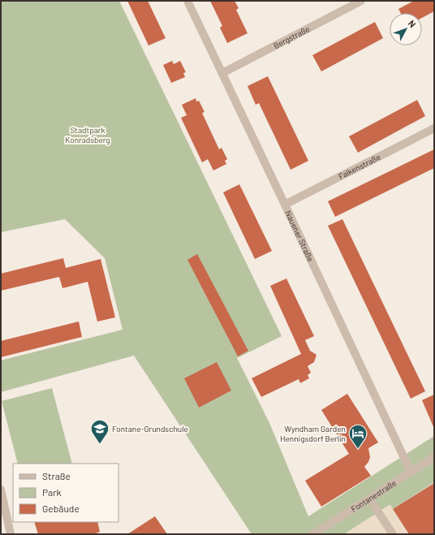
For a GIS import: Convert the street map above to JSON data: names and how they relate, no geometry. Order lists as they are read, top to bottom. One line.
{"streets":{"street":["Bergstraße","Falkenstraße","Nauener Straße","Fontanestraße"]},"crossings":[["Bergstraße","Nauener Straße"],["Falkenstraße","Nauener Straße"],["Nauener Straße","Fontanestraße"]],"parks":["Stadtpark Konradsberg"],"places":{"school or university":["Fontane-Grundschule"],"hotel":["Wyndham Garden Hennigsdorf Berlin"]},"legend":["Straße","Park","Gebäude"],"north":"top right"}
